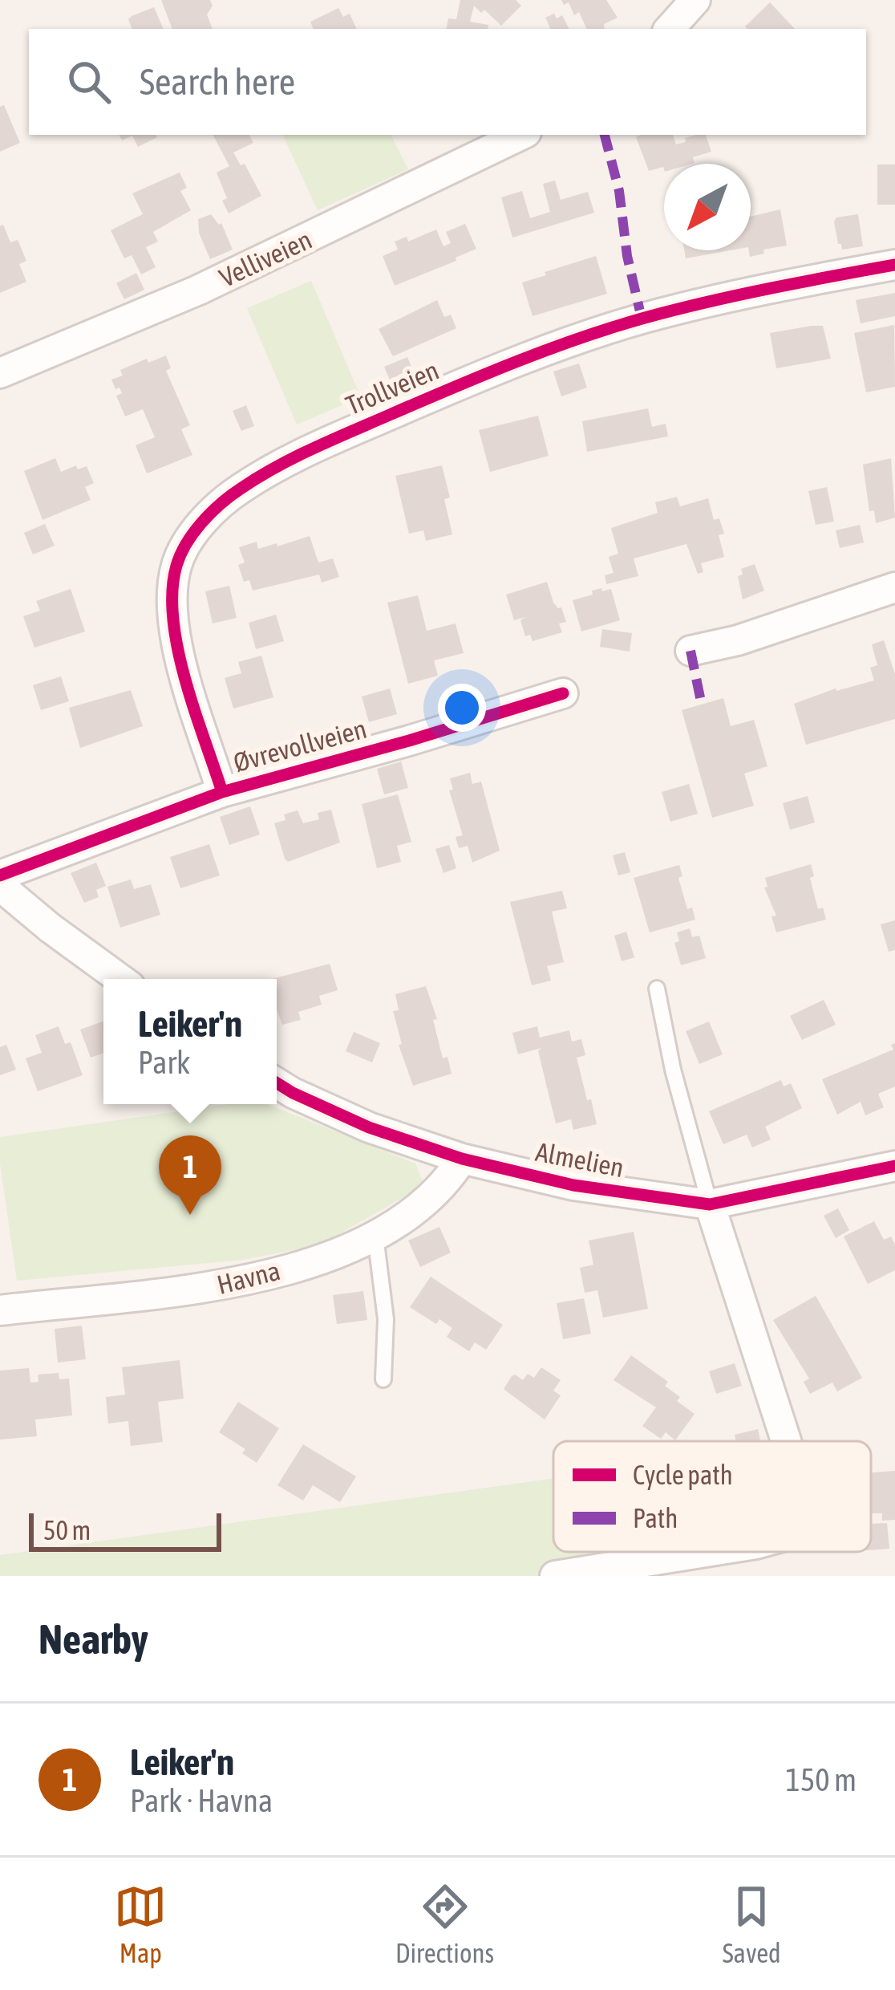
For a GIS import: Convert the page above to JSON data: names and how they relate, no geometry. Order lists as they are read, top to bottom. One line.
{"streets":{"street":["Velliveien","Trollveien","Øvrevollveien","Almelien","Havna"]},"crossings":[["Trollveien","Øvrevollveien"],["Almelien","Havna"]],"legend":["Cycle path","Path"],"scale_bar":"50 m","north":"bottom left","page":{"search":"Search here","popup":["Leiker'n","Park"],"pins":"1","scale":"50 m","heading":"Nearby","list":[{"mark":"1","name":"Leiker'n","note":"Park · Havna","value":"150 m"}],"nav":["Map","Directions","Saved"]}}
